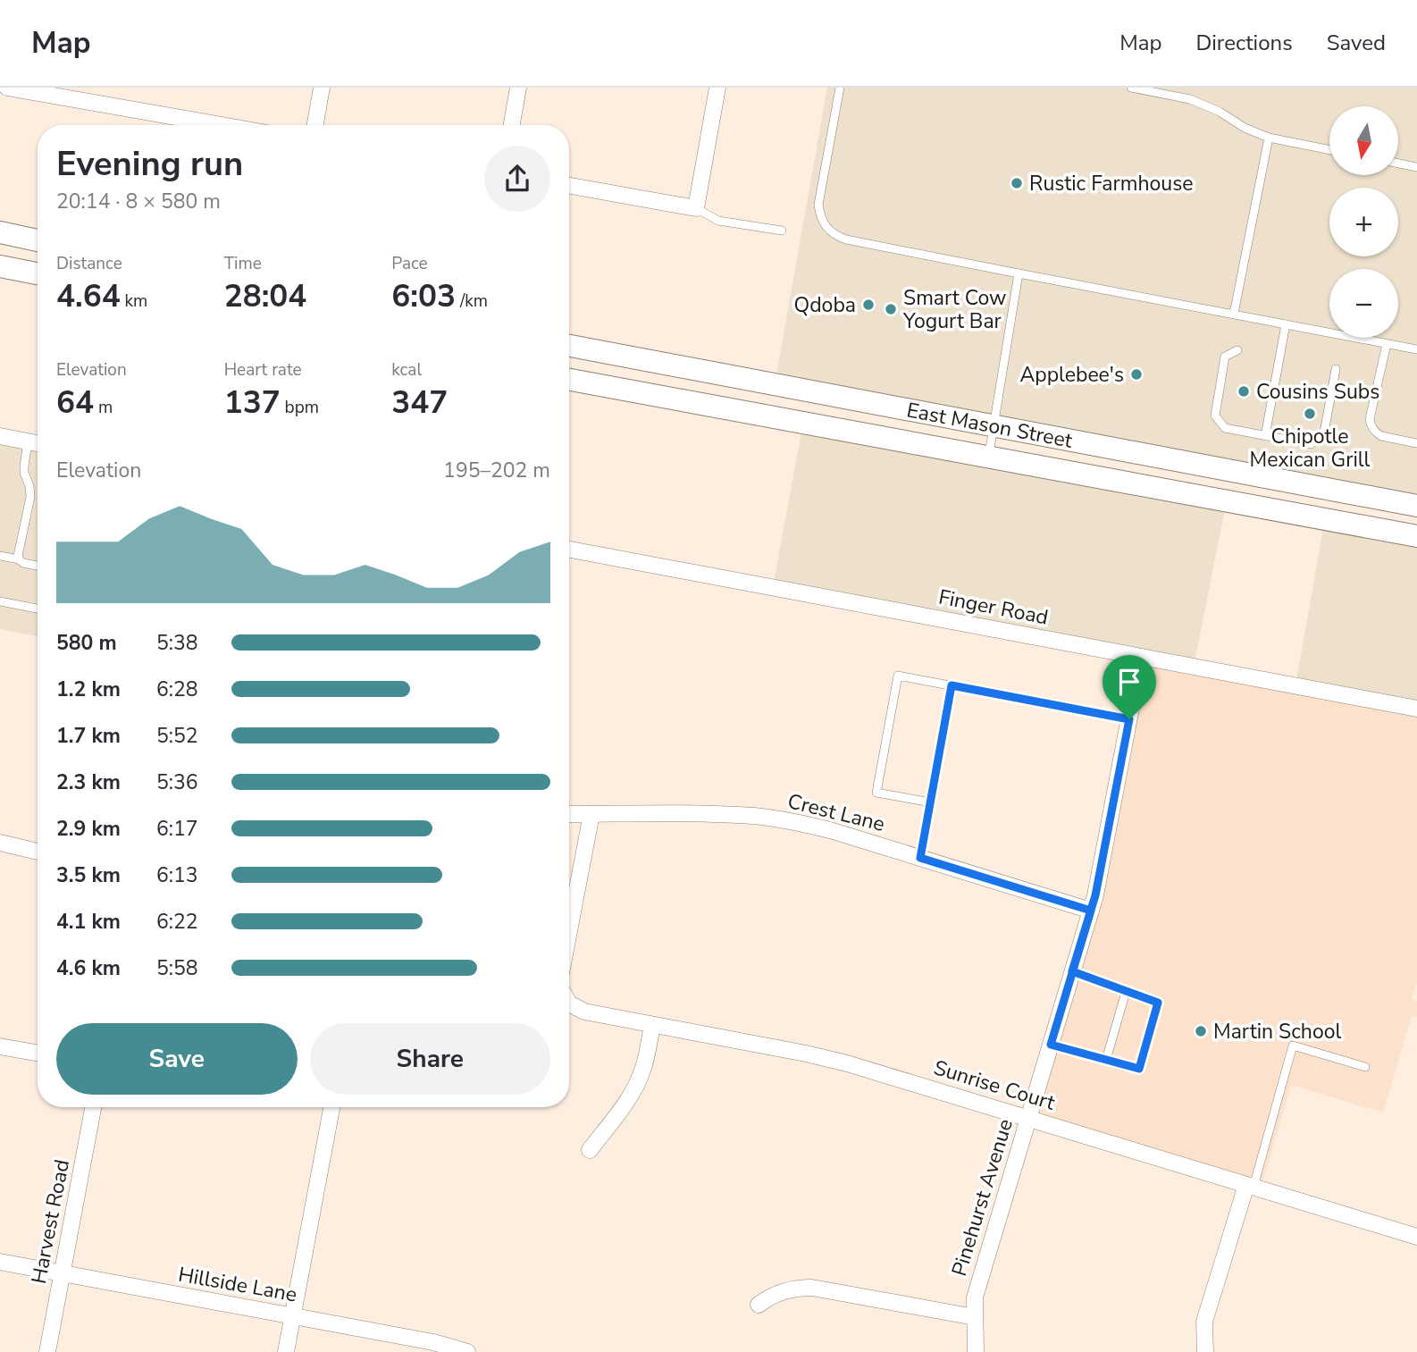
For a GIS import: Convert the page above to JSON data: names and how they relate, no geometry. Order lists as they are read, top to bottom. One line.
{"streets":{"main road":["East Mason Street"],"street":["Finger Road","Crest Lane","Sunrise Court","Pinehurst Avenue","Harvest Road","Hillside Lane"]},"crossings":[["Finger Road","Pinehurst Avenue"],["Crest Lane","Pinehurst Avenue"],["Sunrise Court","Pinehurst Avenue"],["Harvest Road","Hillside Lane"]],"places":["Rustic Farmhouse","Qdoba","Smart Cow Yogurt Bar","Applebee's","Cousins Subs","Chipotle Mexican Grill","Martin School"],"north":"bottom","page":{"header":"Map","nav":["Map","Directions","Saved"],"map_buttons":["+","−"],"heading":["Evening run","20:14 · 8 × 580 m"],"stats":[["Distance","4.64 km"],["Time","28:04"],["Pace","6:03 /km"],["Elevation","64 m"],["Heart rate","137 bpm"],["kcal","347"]],"chart":["Elevation","195–202 m"],"list":[{"name":"580 m","note":"5:38"},{"name":"1.2 km","note":"6:28"},{"name":"1.7 km","note":"5:52"},{"name":"2.3 km","note":"5:36"},{"name":"2.9 km","note":"6:17"},{"name":"3.5 km","note":"6:13"},{"name":"4.1 km","note":"6:22"},{"name":"4.6 km","note":"5:58"}],"buttons":["Save","Share"]}}
